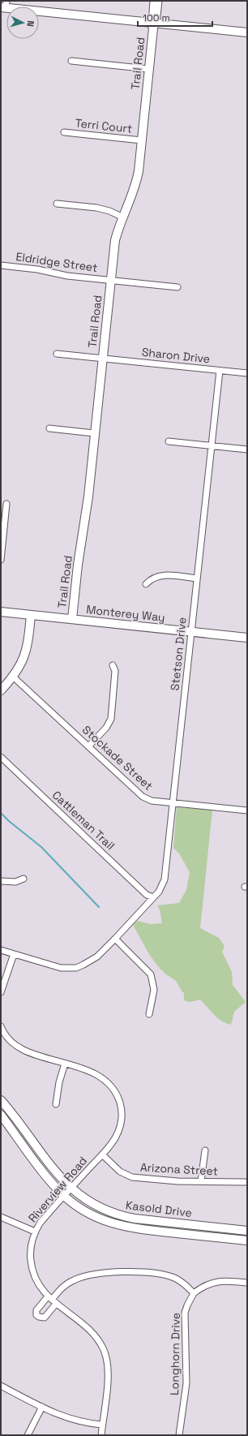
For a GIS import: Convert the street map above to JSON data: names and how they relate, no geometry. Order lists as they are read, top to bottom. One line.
{"streets":{"street":["Trail Road","Terri Court","Eldridge Street","Sharon Drive","Monterey Way","Stetson Drive","Stockade Street","Cattleman Trail","Arizona Street","Riverview Road","Kasold Drive","Longhorn Drive"]},"crossings":[["Trail Road","Terri Court"],["Trail Road","Eldridge Street"],["Trail Road","Sharon Drive"],["Trail Road","Monterey Way"],["Sharon Drive","Stetson Drive"],["Monterey Way","Stetson Drive"],["Stetson Drive","Stockade Street"],["Stetson Drive","Cattleman Trail"],["Arizona Street","Riverview Road"],["Riverview Road","Kasold Drive"]],"scale_bar":"100 m","north":"right"}
